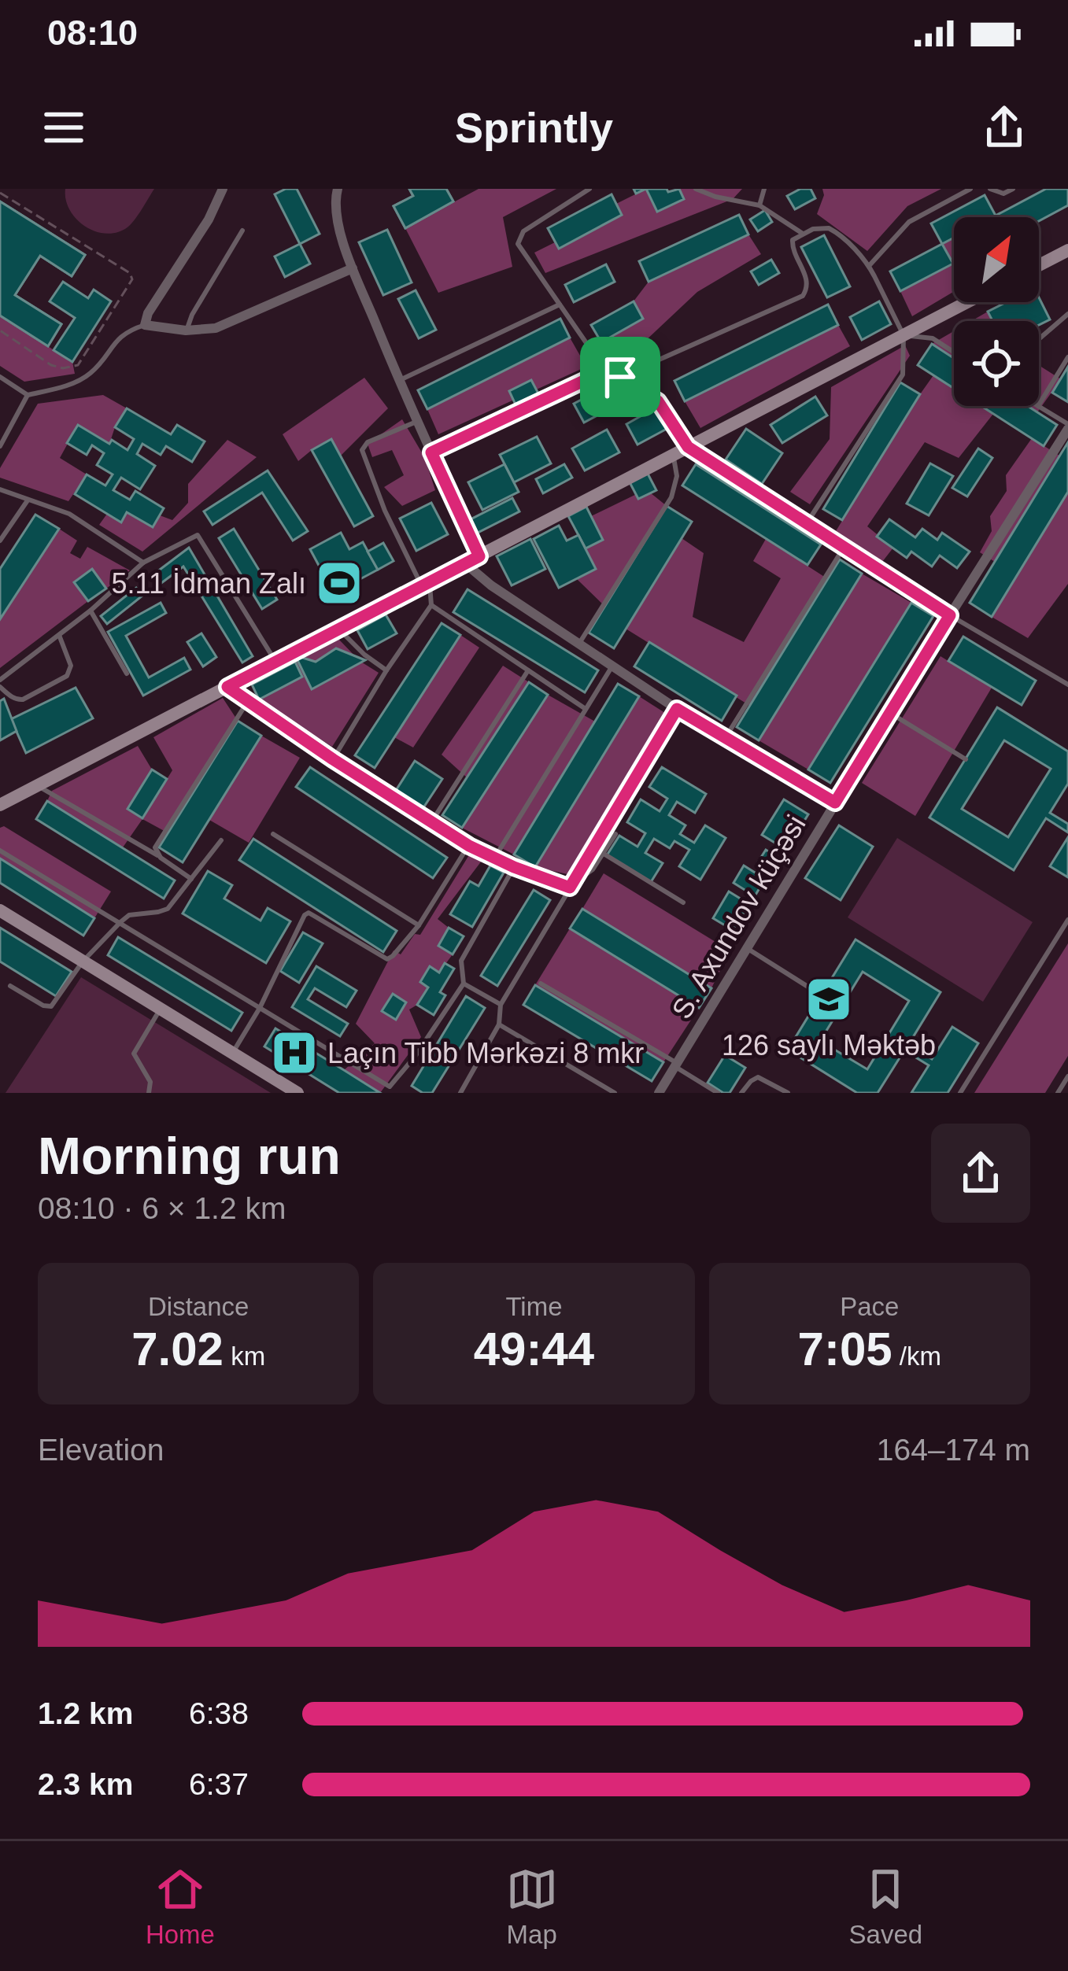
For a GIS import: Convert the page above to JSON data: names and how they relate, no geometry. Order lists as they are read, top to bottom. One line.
{"streets":{"street":["S. Axundov küçəsi"]},"places":{"sports":["5.11 İdman Zalı"],"school or university":["126 saylı Məktəb"],"hospital":["Laçın Tibb Mərkəzi 8 mkr"]},"north":"top right","page":{"status":"08:10","header":"Sprintly","heading":["Morning run","08:10 · 6 × 1.2 km"],"stats":[["Distance","7.02 km"],["Time","49:44"],["Pace","7:05 /km"]],"chart":["Elevation","164–174 m"],"list":[{"name":"1.2 km","note":"6:38"},{"name":"2.3 km","note":"6:37"}],"tabs":["Home","Map","Saved"]}}
